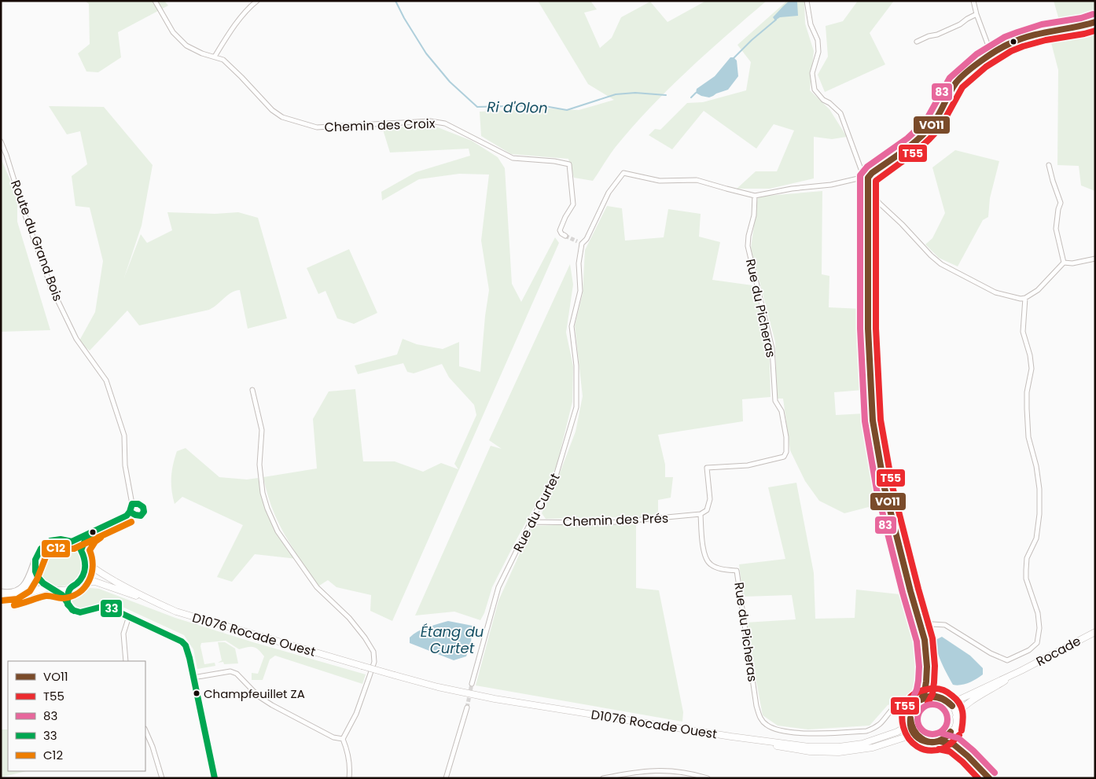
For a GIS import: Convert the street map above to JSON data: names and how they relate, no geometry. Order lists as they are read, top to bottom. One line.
{"streets":{"main road":["D1076 Rocade Ouest","Rocade"],"street":["Chemin des Croix","Route du Grand Bois","Rue du Picheras","Rue du Curtet","Chemin des Prés"]},"crossings":[["Rue du Picheras","Rue du Curtet"],["Rue du Picheras","Chemin des Prés"],["Rue du Picheras","D1076 Rocade Ouest"],["Rue du Picheras","Rocade"],["Rue du Curtet","Chemin des Prés"],["D1076 Rocade Ouest","Rocade"]],"water":["Ri d'Olon","Étang du Curtet"],"places":["Champfeuillet ZA"],"lines":["transit line 83","transit line VO11","transit line T55","transit line 33","transit line C12"],"legend":["VO11","T55","83","33","C12"]}
